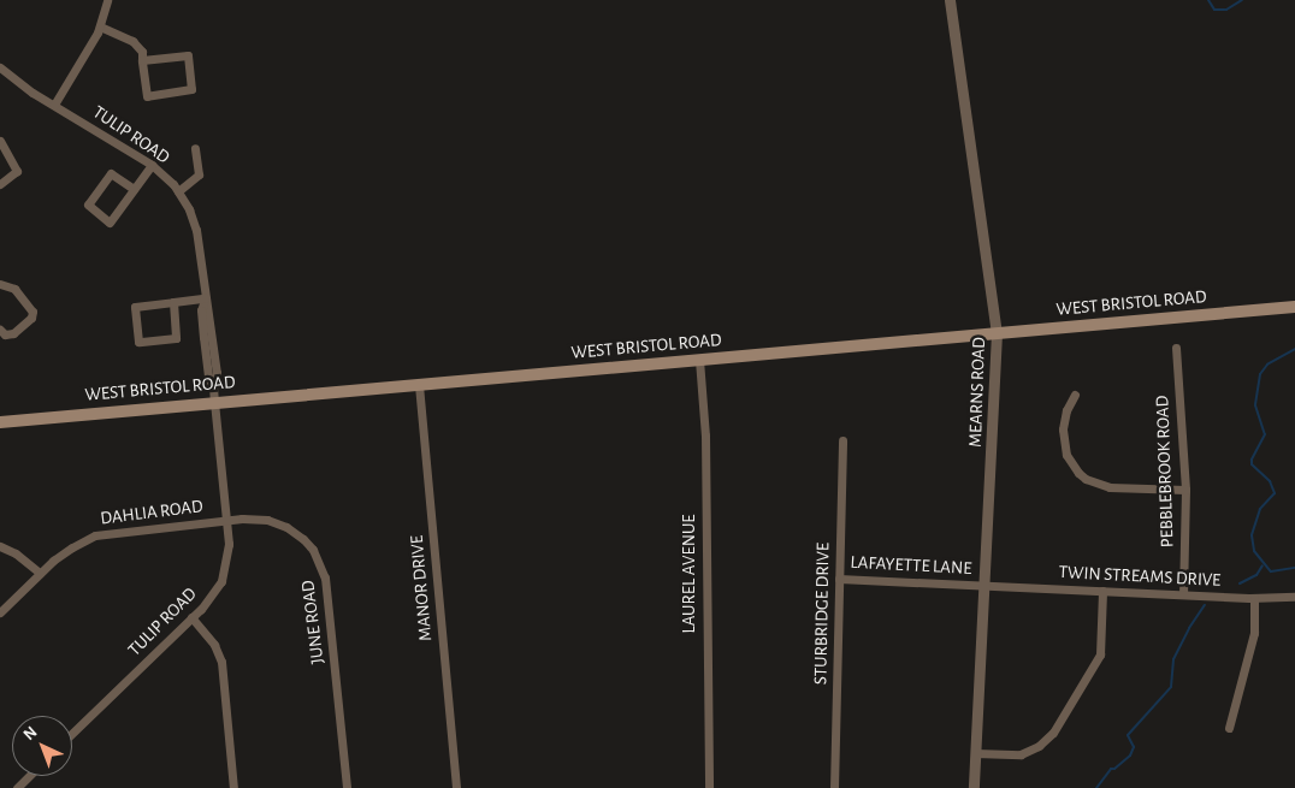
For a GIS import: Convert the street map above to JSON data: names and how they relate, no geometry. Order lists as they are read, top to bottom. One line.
{"streets":{"main road":["WEST BRISTOL ROAD"],"street":["TULIP ROAD","MEARNS ROAD","PEBBLEBROOK ROAD","DAHLIA ROAD","LAFAYETTE LANE","LAUREL AVENUE","TWIN STREAMS DRIVE","MANOR DRIVE","STURBRIDGE DRIVE","JUNE ROAD"]},"crossings":[["TULIP ROAD","WEST BRISTOL ROAD"],["TULIP ROAD","DAHLIA ROAD"],["TULIP ROAD","JUNE ROAD"],["WEST BRISTOL ROAD","MEARNS ROAD"],["WEST BRISTOL ROAD","LAUREL AVENUE"],["WEST BRISTOL ROAD","MANOR DRIVE"],["MEARNS ROAD","LAFAYETTE LANE"],["MEARNS ROAD","TWIN STREAMS DRIVE"],["PEBBLEBROOK ROAD","TWIN STREAMS DRIVE"],["DAHLIA ROAD","JUNE ROAD"],["LAFAYETTE LANE","TWIN STREAMS DRIVE"],["LAFAYETTE LANE","STURBRIDGE DRIVE"]],"north":"top left"}
